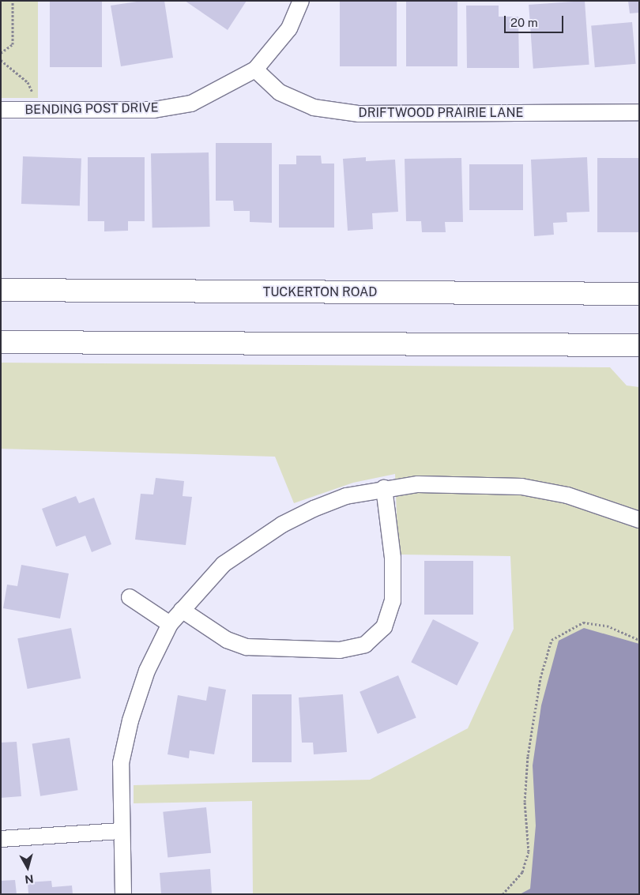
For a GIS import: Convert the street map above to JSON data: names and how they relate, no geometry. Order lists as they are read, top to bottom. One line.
{"streets":{"main road":["TUCKERTON ROAD"],"street":["BENDING POST DRIVE","DRIFTWOOD PRAIRIE LANE"]},"crossings":[["BENDING POST DRIVE","DRIFTWOOD PRAIRIE LANE"]],"scale_bar":"20 m","north":"bottom"}
